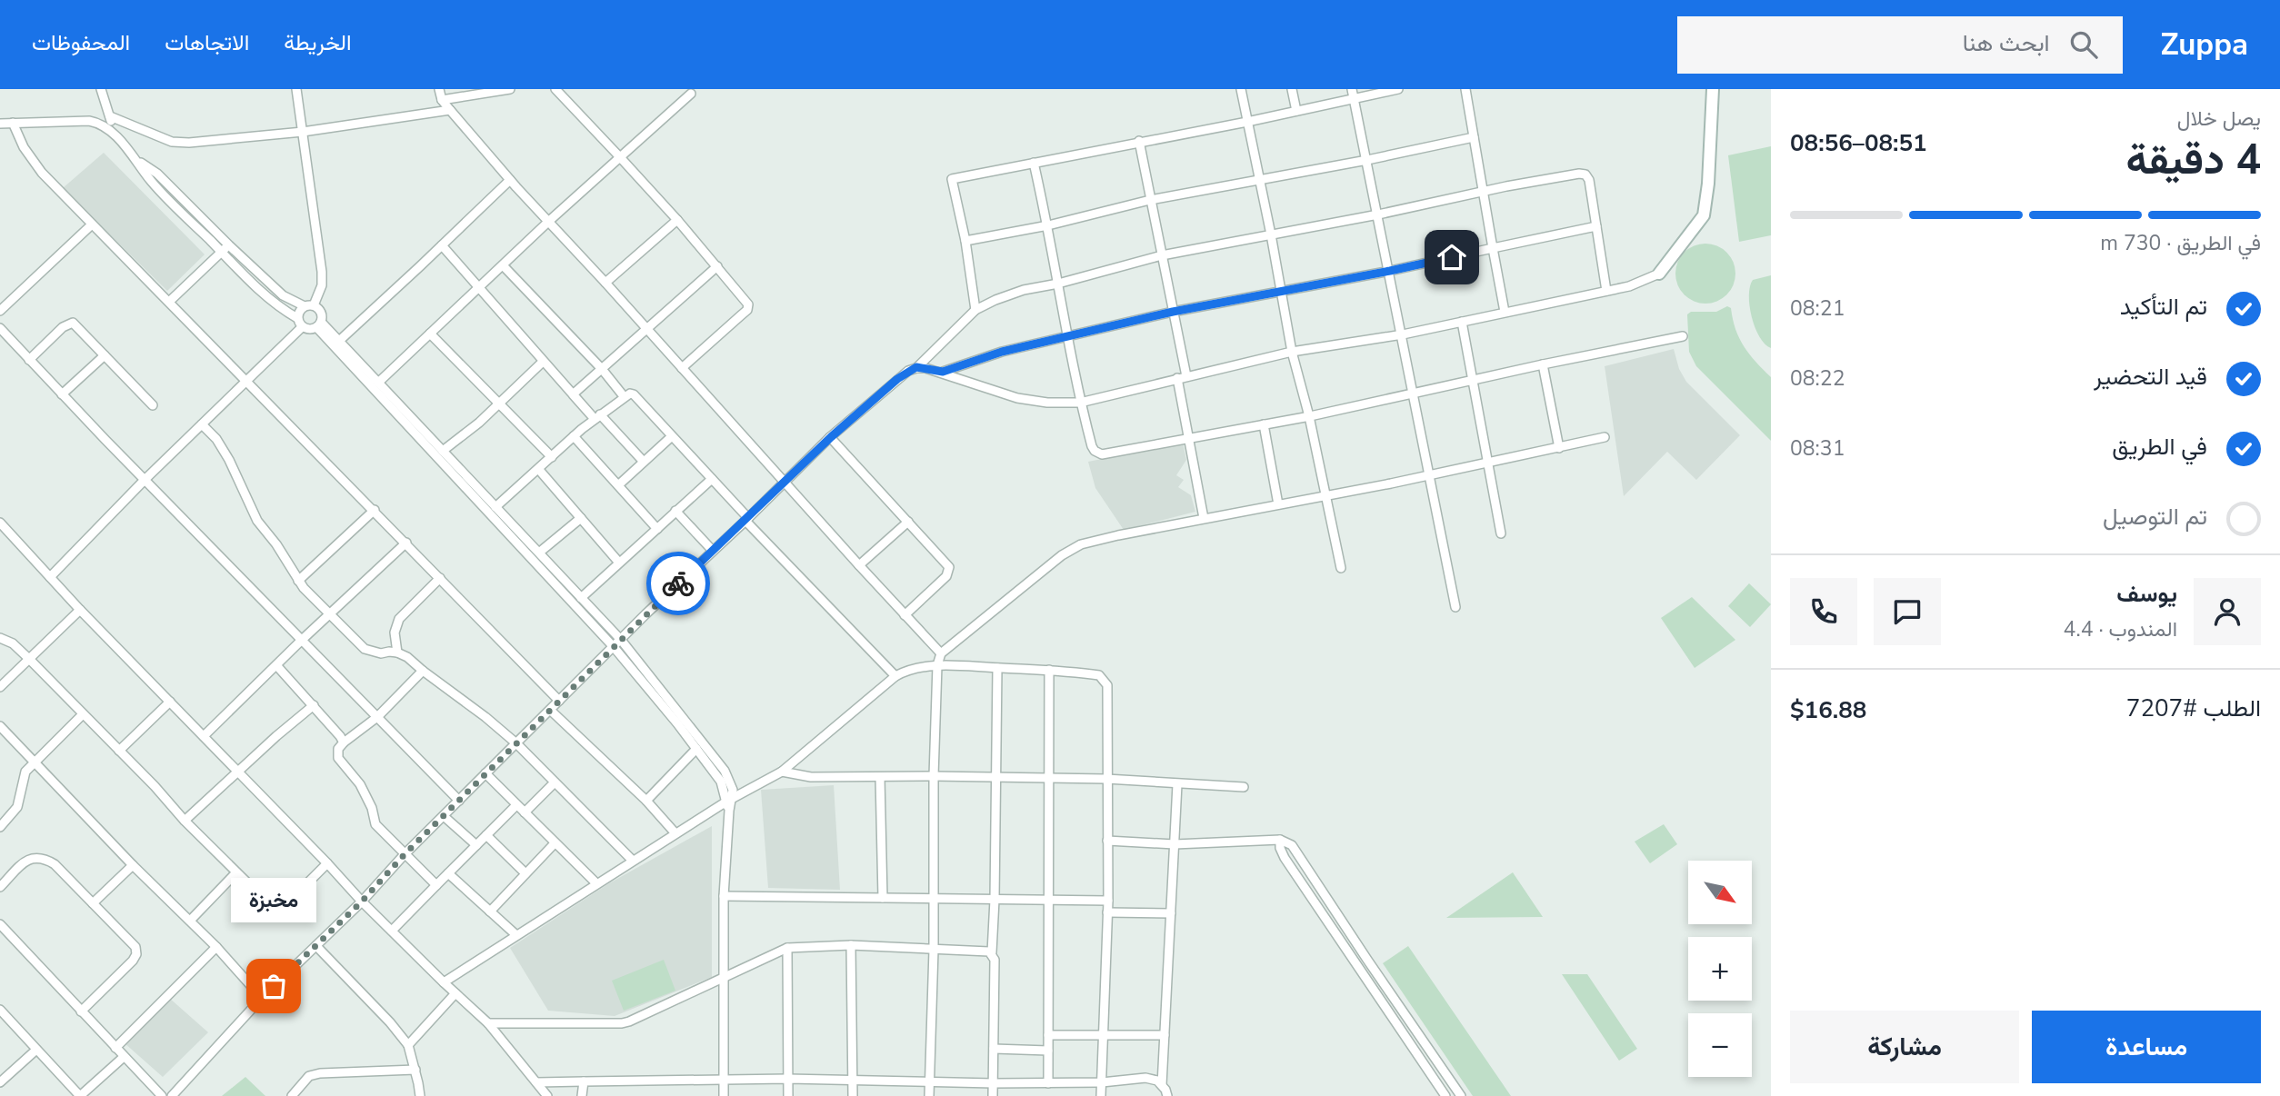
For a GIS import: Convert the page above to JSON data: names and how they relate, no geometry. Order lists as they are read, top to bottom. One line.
{"places":["مخبزة"],"north":"bottom right","page":{"header":"Zuppa","search":"ابحث هنا","nav":["الخريطة","الاتجاهات","المحفوظات"],"heading":["4 دقيقة","يصل خلال","08:51–08:56"],"panel":["يوسف","المندوب · 4.4","الطلب #7207","$16.88"],"bar":"في الطريق · 730 m","list":[["تم التأكيد","08:21"],["قيد التحضير","08:22"],["في الطريق","08:31"],"تم التوصيل"],"map_buttons":["+","−"],"bubble":"مخبزة","buttons":["مساعدة","مشاركة"]}}
